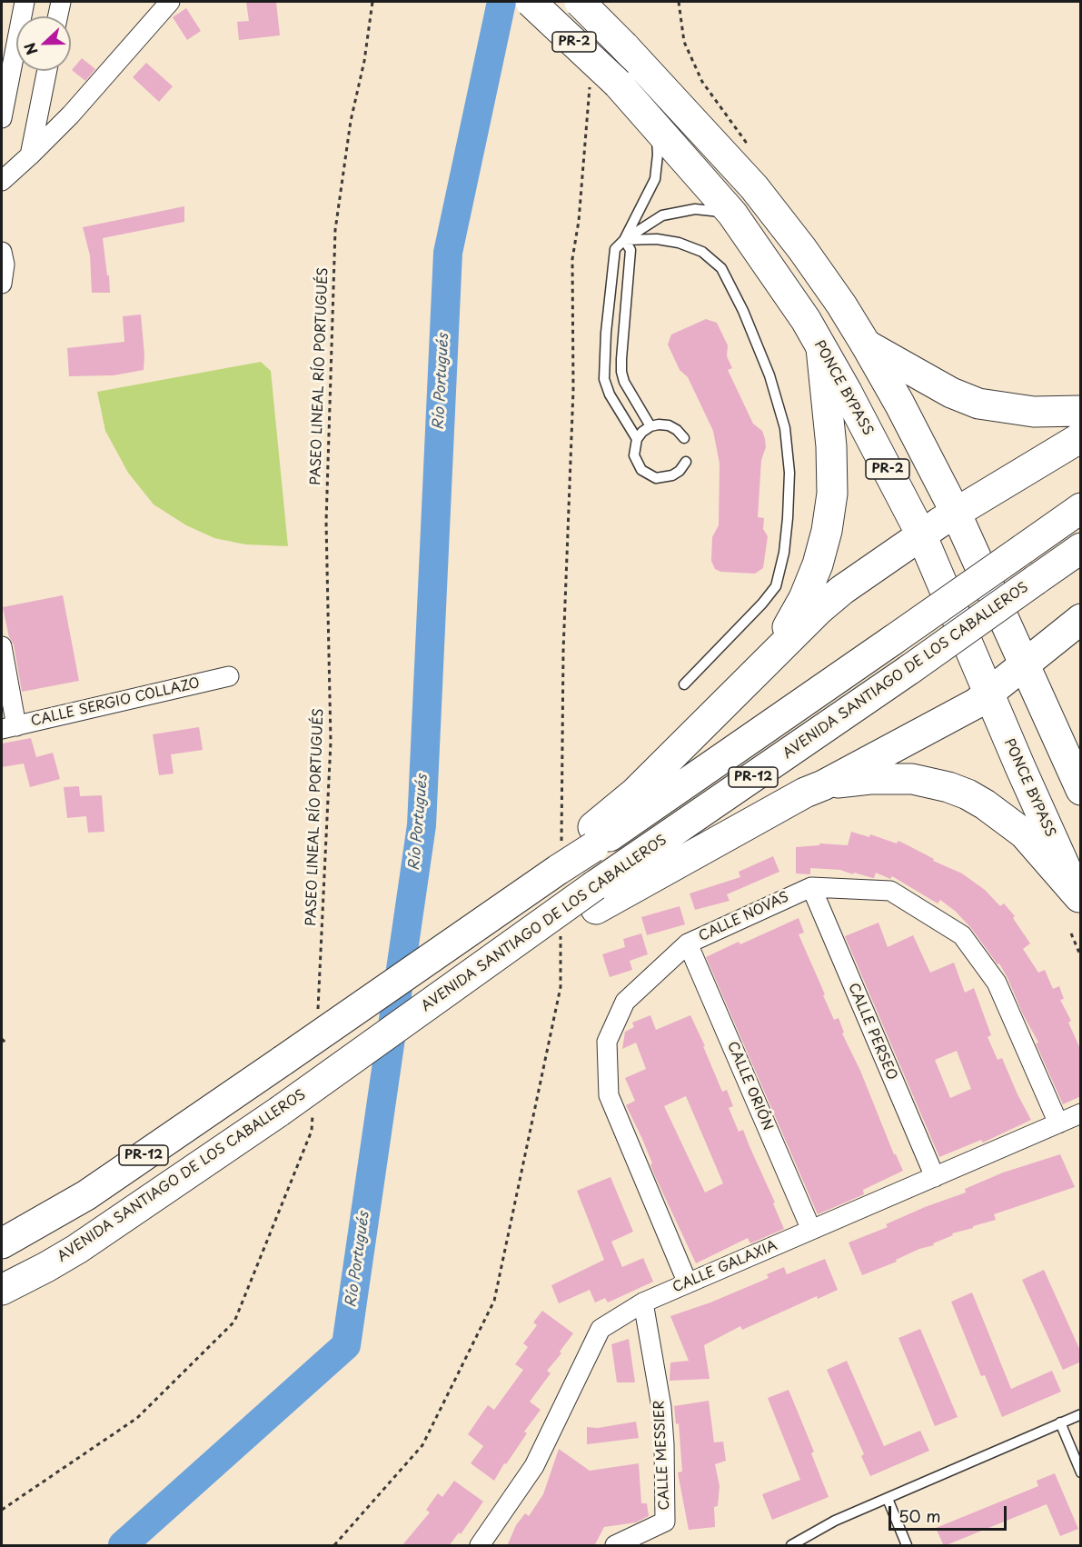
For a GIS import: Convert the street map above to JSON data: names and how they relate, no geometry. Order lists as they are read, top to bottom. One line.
{"streets":{"highway":["PR-2","PONCE BYPASS","AVENIDA SANTIAGO DE LOS CABALLEROS","PR-12"],"street":["CALLE SERGIO COLLAZO","CALLE NOVAS","CALLE PERSEO","CALLE ORIÓN","CALLE GALAXIA","CALLE MESSIER"],"path":["PASEO LINEAL RÍO PORTUGUÉS"]},"crossings":[["CALLE NOVAS","CALLE PERSEO"],["CALLE NOVAS","CALLE ORIÓN"],["CALLE NOVAS","CALLE GALAXIA"],["CALLE PERSEO","CALLE GALAXIA"],["CALLE ORIÓN","CALLE GALAXIA"],["CALLE GALAXIA","CALLE MESSIER"]],"water":["Río Portugués"],"scale_bar":"50 m","north":"left"}
